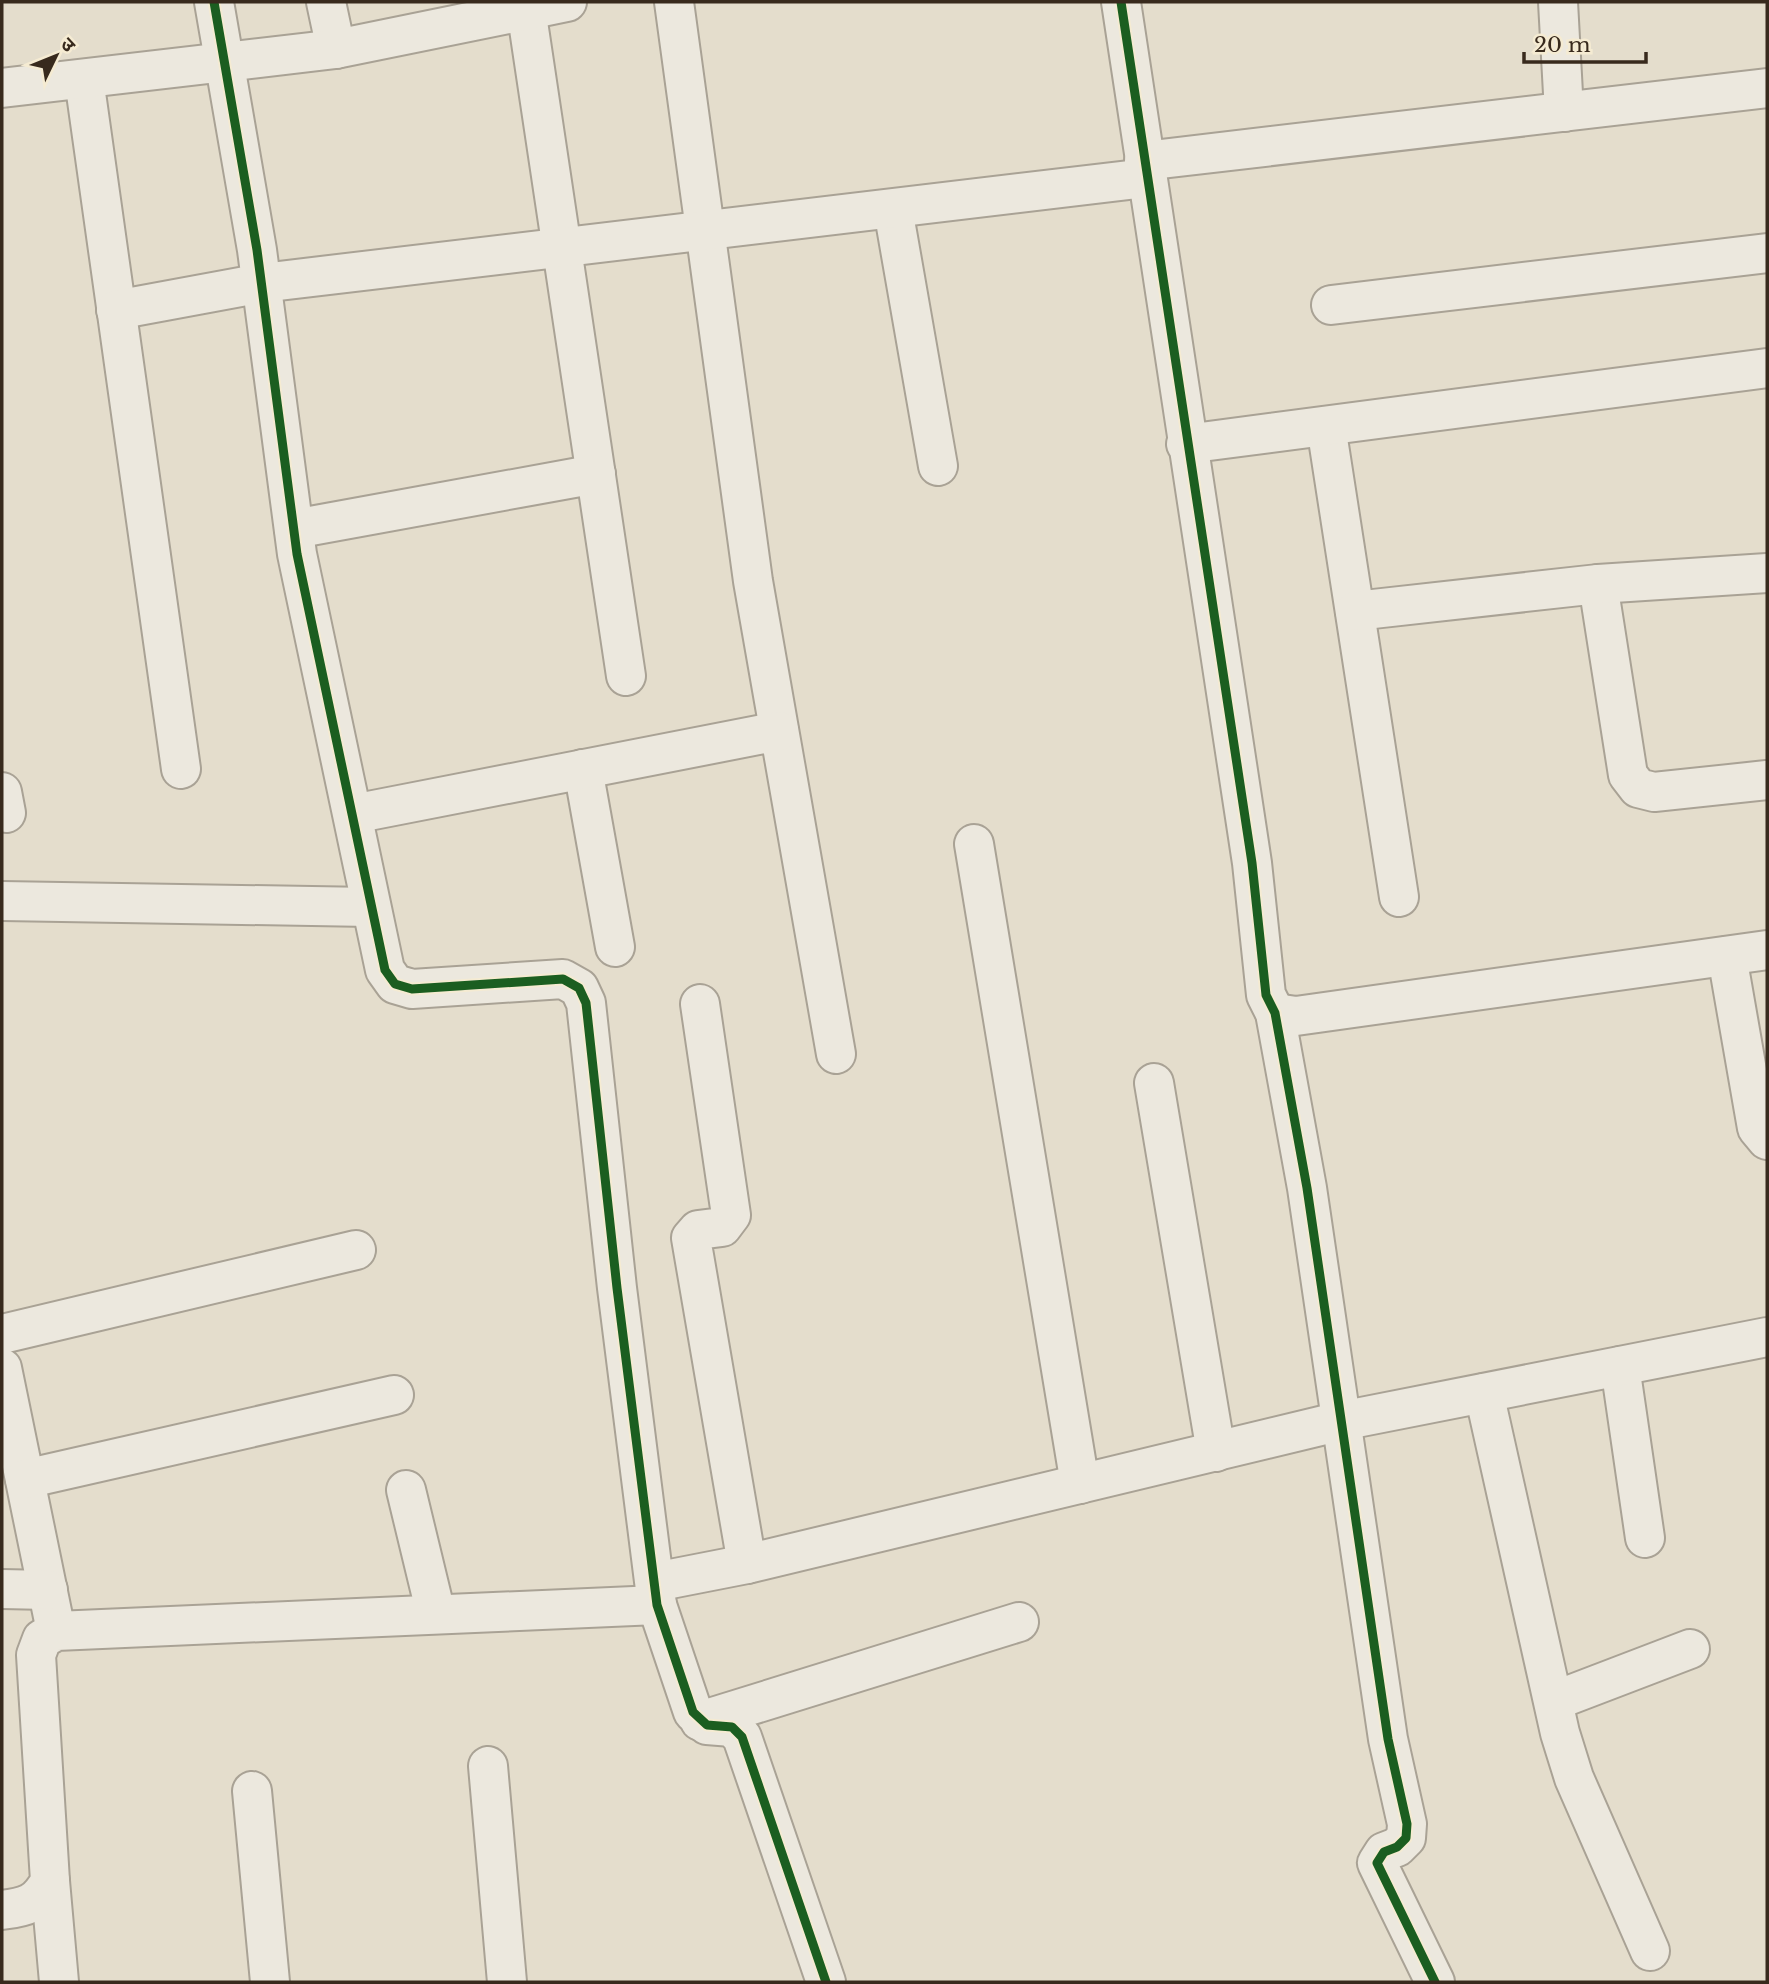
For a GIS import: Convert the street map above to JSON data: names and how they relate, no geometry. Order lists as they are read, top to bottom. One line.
{"scale_bar":"20 m","north":"top right"}
